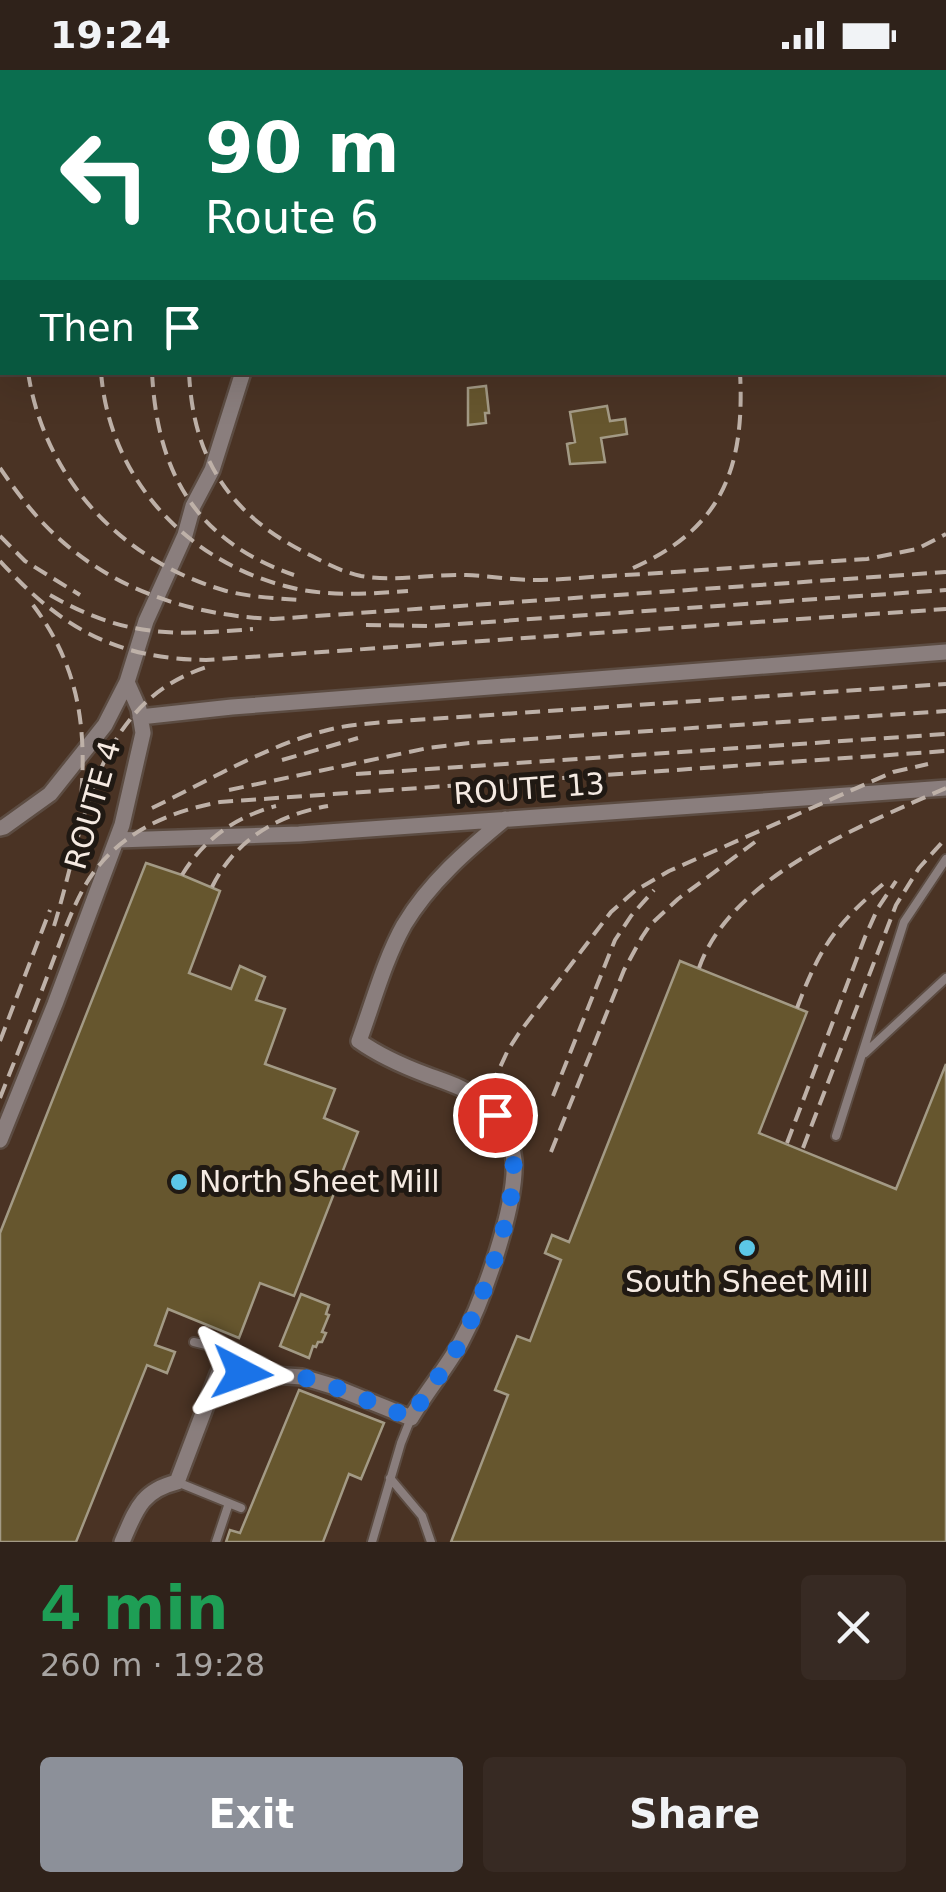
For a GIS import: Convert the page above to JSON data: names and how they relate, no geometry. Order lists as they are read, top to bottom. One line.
{"streets":{"street":["ROUTE 13","ROUTE 4"]},"crossings":[["ROUTE 13","ROUTE 4"]],"places":["North Sheet Mill","South Sheet Mill"],"page":{"status":"19:24","turn":["90 m","Route 6"],"then":"Then","heading":["4 min","260 m · 19:28"],"buttons":["Exit","Share"]}}
